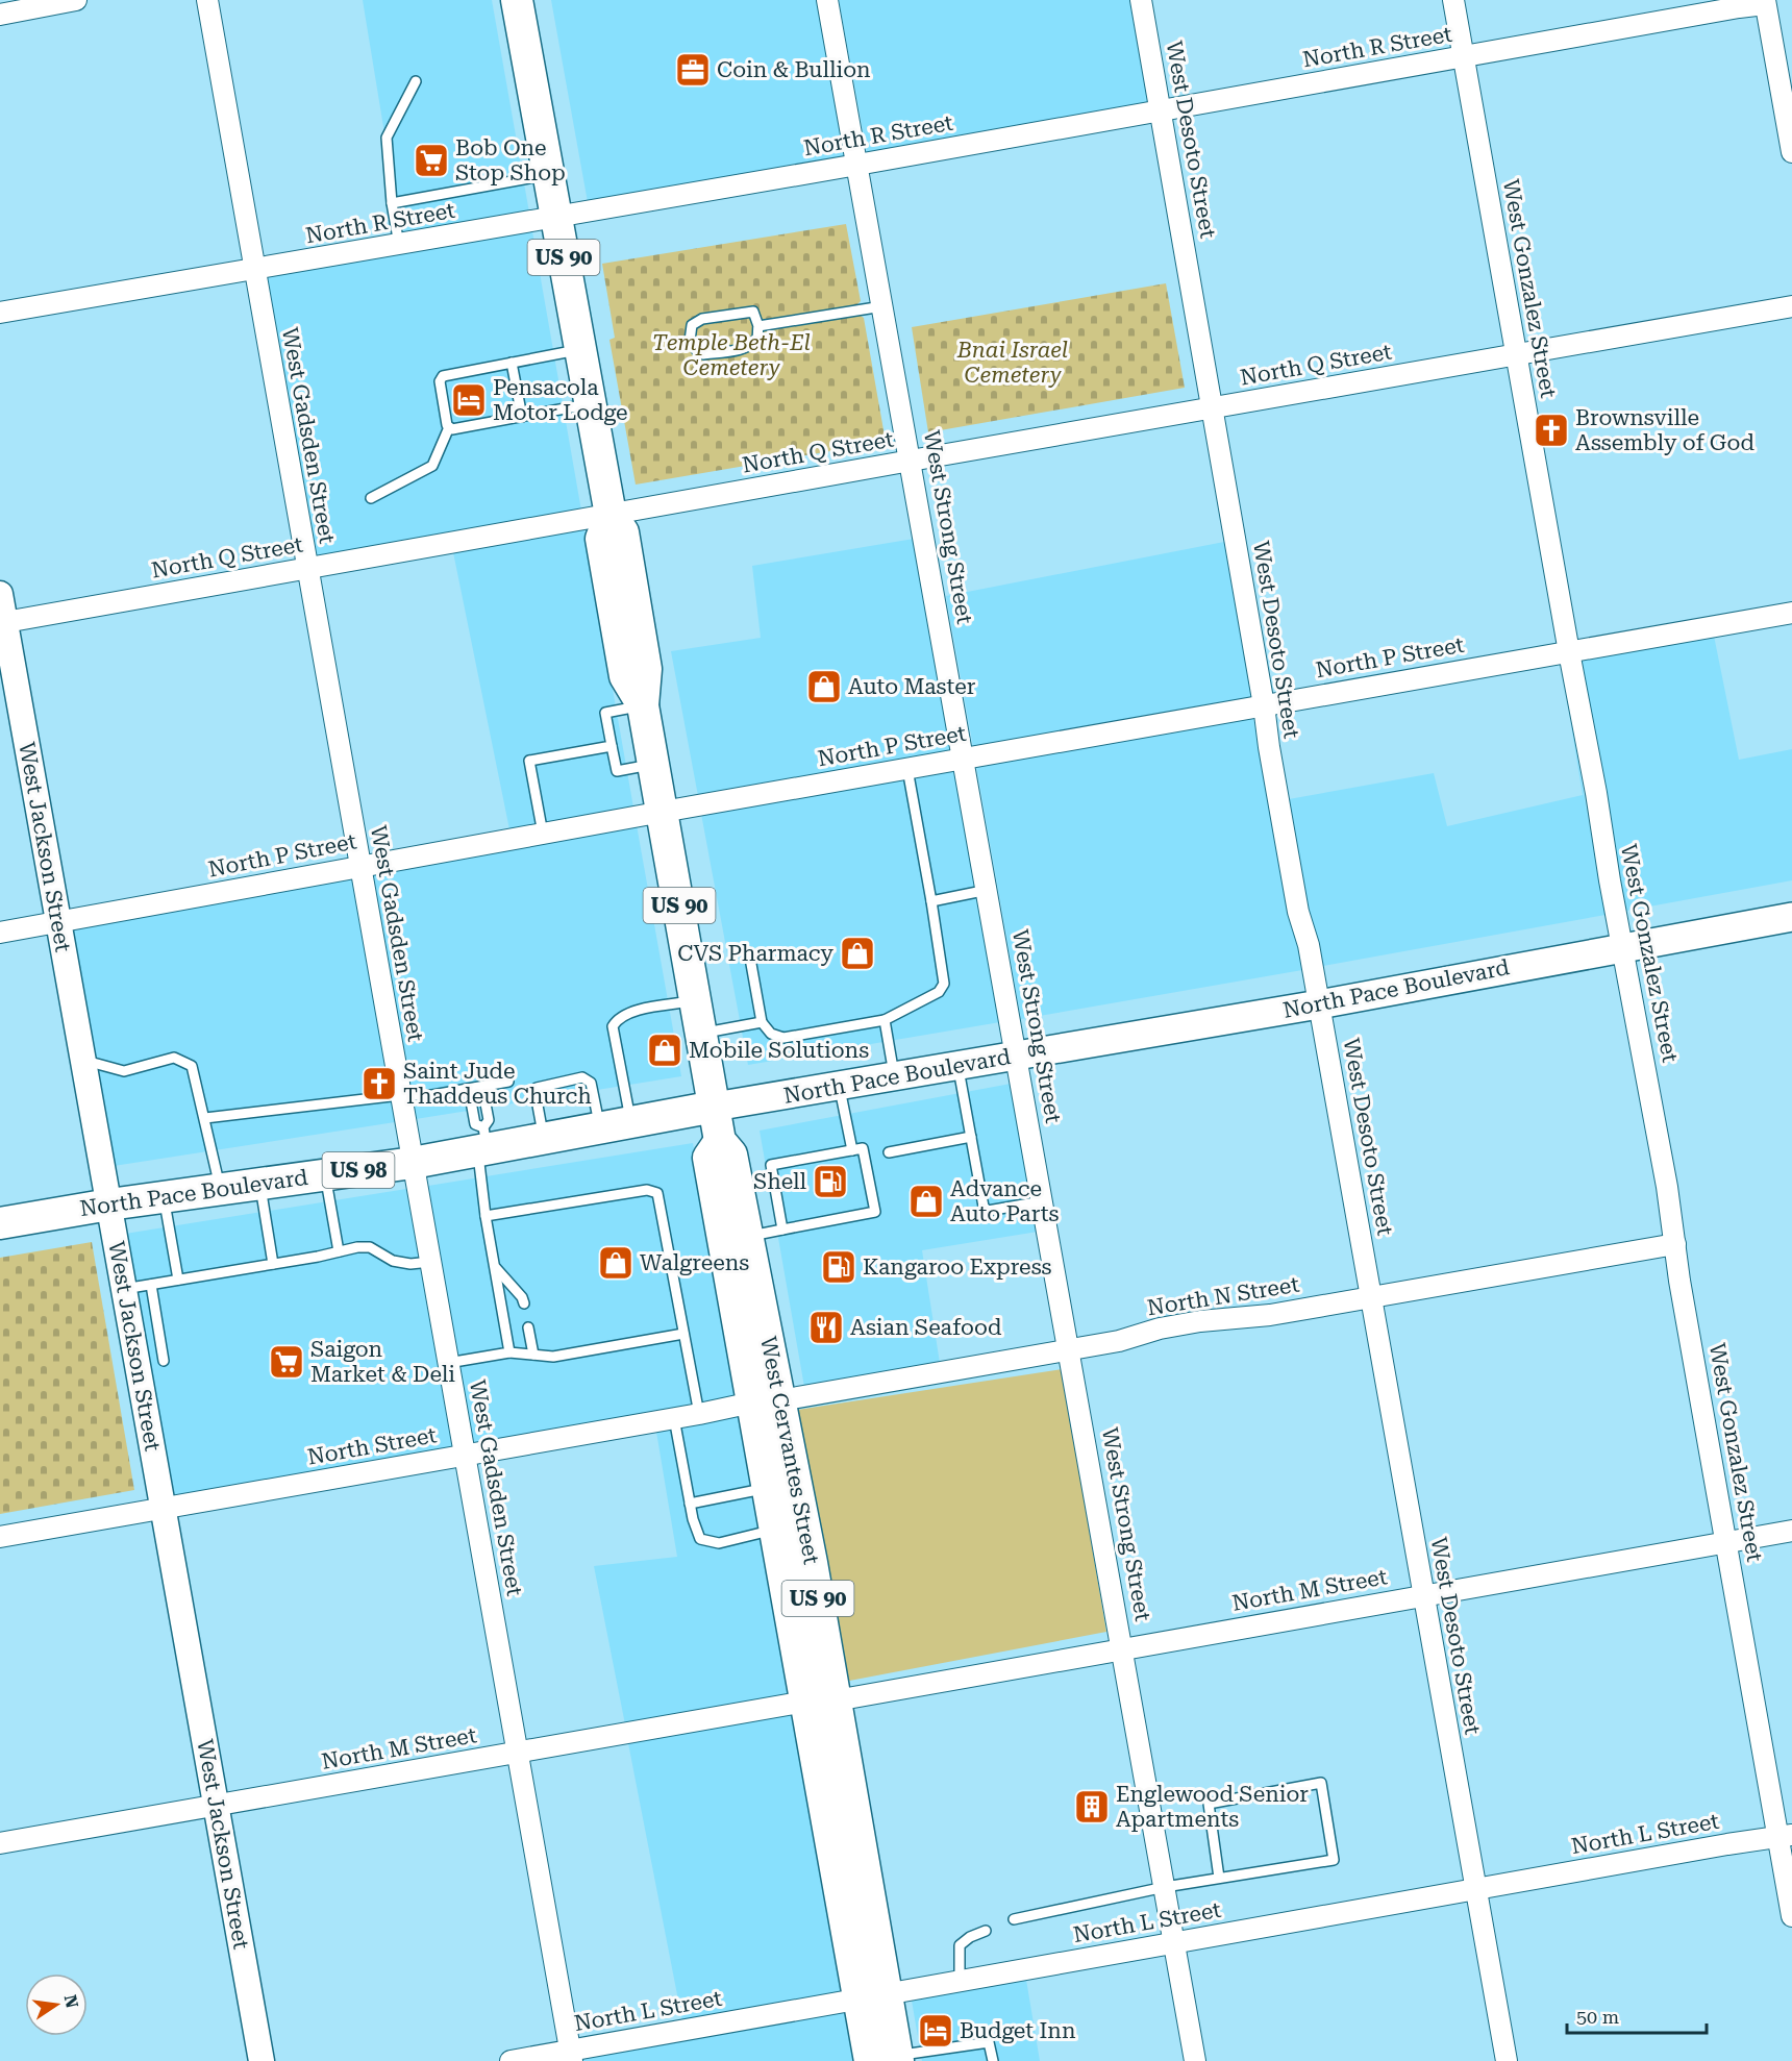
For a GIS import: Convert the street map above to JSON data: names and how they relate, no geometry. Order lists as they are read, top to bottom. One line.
{"streets":{"main road":["US 90","North Pace Boulevard","US 98","West Cervantes Street"],"street":["North R Street","West Desoto Street","West Gonzalez Street","North Q Street","West Gadsden Street","West Strong Street","North P Street","West Jackson Street","North N Street","North Street","North M Street","North L Street"]},"crossings":[["North R Street","West Desoto Street"],["North R Street","West Gonzalez Street"],["North R Street","West Gadsden Street"],["North R Street","West Strong Street"],["North R Street","West Cervantes Street"],["West Desoto Street","North Q Street"],["West Desoto Street","North P Street"],["West Desoto Street","North Pace Boulevard"],["West Desoto Street","North N Street"],["West Desoto Street","North M Street"],["West Desoto Street","North L Street"],["West Gonzalez Street","North Q Street"],["West Gonzalez Street","North P Street"],["West Gonzalez Street","North Pace Boulevard"],["West Gonzalez Street","North N Street"],["West Gonzalez Street","North M Street"],["West Gonzalez Street","North L Street"],["North Q Street","West Gadsden Street"],["North Q Street","West Strong Street"],["North Q Street","West Jackson Street"],["North Q Street","West Cervantes Street"],["West Gadsden Street","North P Street"],["West Gadsden Street","North Pace Boulevard"],["West Gadsden Street","North Street"],["West Gadsden Street","North M Street"],["West Gadsden Street","North L Street"],["West Strong Street","North P Street"],["West Strong Street","North Pace Boulevard"],["West Strong Street","North N Street"],["West Strong Street","North M Street"],["West Strong Street","North L Street"],["North P Street","West Jackson Street"],["North P Street","West Cervantes Street"],["West Jackson Street","North Pace Boulevard"],["West Jackson Street","North Street"],["West Jackson Street","North M Street"],["North Pace Boulevard","West Cervantes Street"],["North N Street","North Street"],["North N Street","West Cervantes Street"],["North Street","West Cervantes Street"],["West Cervantes Street","North M Street"],["West Cervantes Street","North L Street"]],"parks":["Temple Beth-El Cemetery","Bnai Israel Cemetery"],"places":{"office":["Coin & Bullion"],"supermarket":["Bob One Stop Shop","Saigon Market & Deli"],"hotel":["Pensacola Motor Lodge","Budget Inn"],"church":["Brownsville Assembly of God","Saint Jude Thaddeus Church"],"shop":["Auto Master","CVS Pharmacy","Mobile Solutions","Advance Auto Parts","Walgreens"],"fuel station":["Shell","Kangaroo Express"],"restaurant":["Asian Seafood"],"building":["Englewood Senior Apartments"]},"scale_bar":"50 m","north":"right"}
